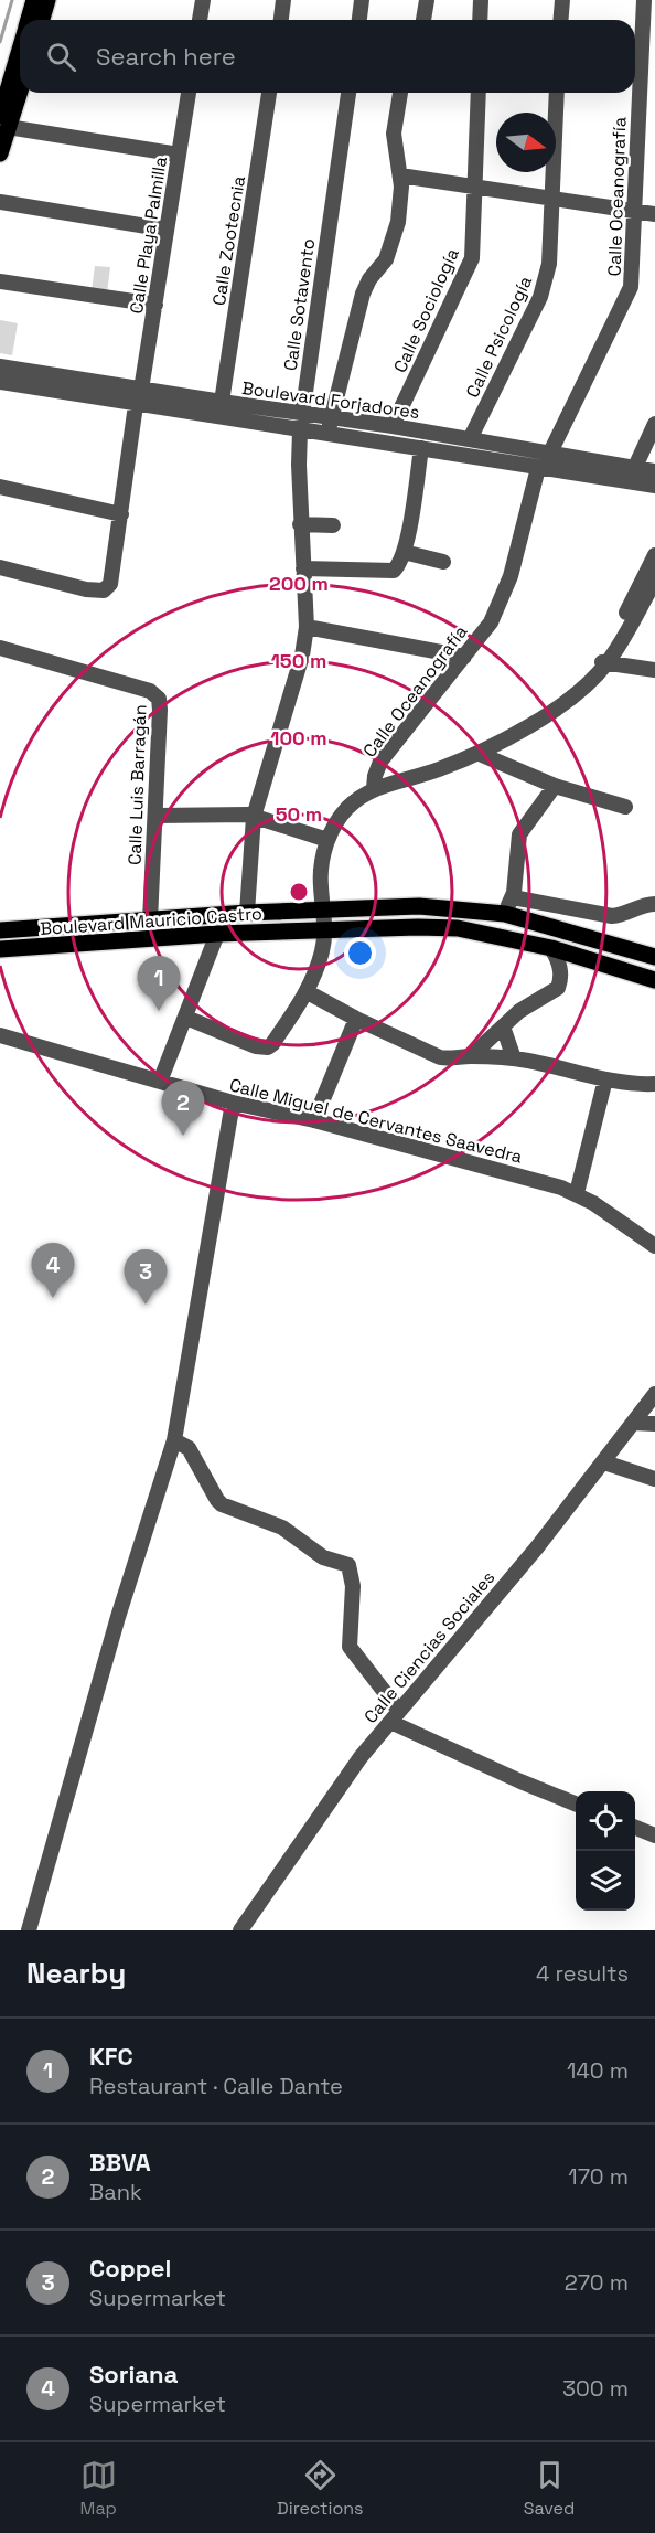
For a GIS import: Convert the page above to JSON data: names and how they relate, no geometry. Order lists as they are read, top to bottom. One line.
{"streets":{"main road":["Boulevard Mauricio Castro"],"street":["Calle Oceanografía","Calle Playa Palmilla","Calle Zootecnia","Calle Sotavento","Calle Sociología","Calle Psicología","Boulevard Forjadores","Calle Luis Barragán","Calle Miguel de Cervantes Saavedra","Calle Ciencias Sociales"]},"crossings":[["Calle Oceanografía","Boulevard Forjadores"],["Calle Playa Palmilla","Boulevard Forjadores"],["Calle Zootecnia","Boulevard Forjadores"],["Calle Sotavento","Boulevard Forjadores"],["Calle Sotavento","Boulevard Mauricio Castro"],["Calle Sociología","Boulevard Forjadores"],["Calle Psicología","Boulevard Forjadores"],["Calle Luis Barragán","Boulevard Mauricio Castro"]],"north":"right","page":{"search":"Search here","pins":["1","2","4","3"],"heading":["Nearby","4 results"],"list":[{"mark":"1","name":"KFC","note":"Restaurant · Calle Dante","value":"140 m"},{"mark":"2","name":"BBVA","note":"Bank","value":"170 m"},{"mark":"3","name":"Coppel","note":"Supermarket","value":"270 m"},{"mark":"4","name":"Soriana","note":"Supermarket","value":"300 m"}],"nav":["Map","Directions","Saved"]},"rings":["200 m","150 m","100 m","50 m"]}
